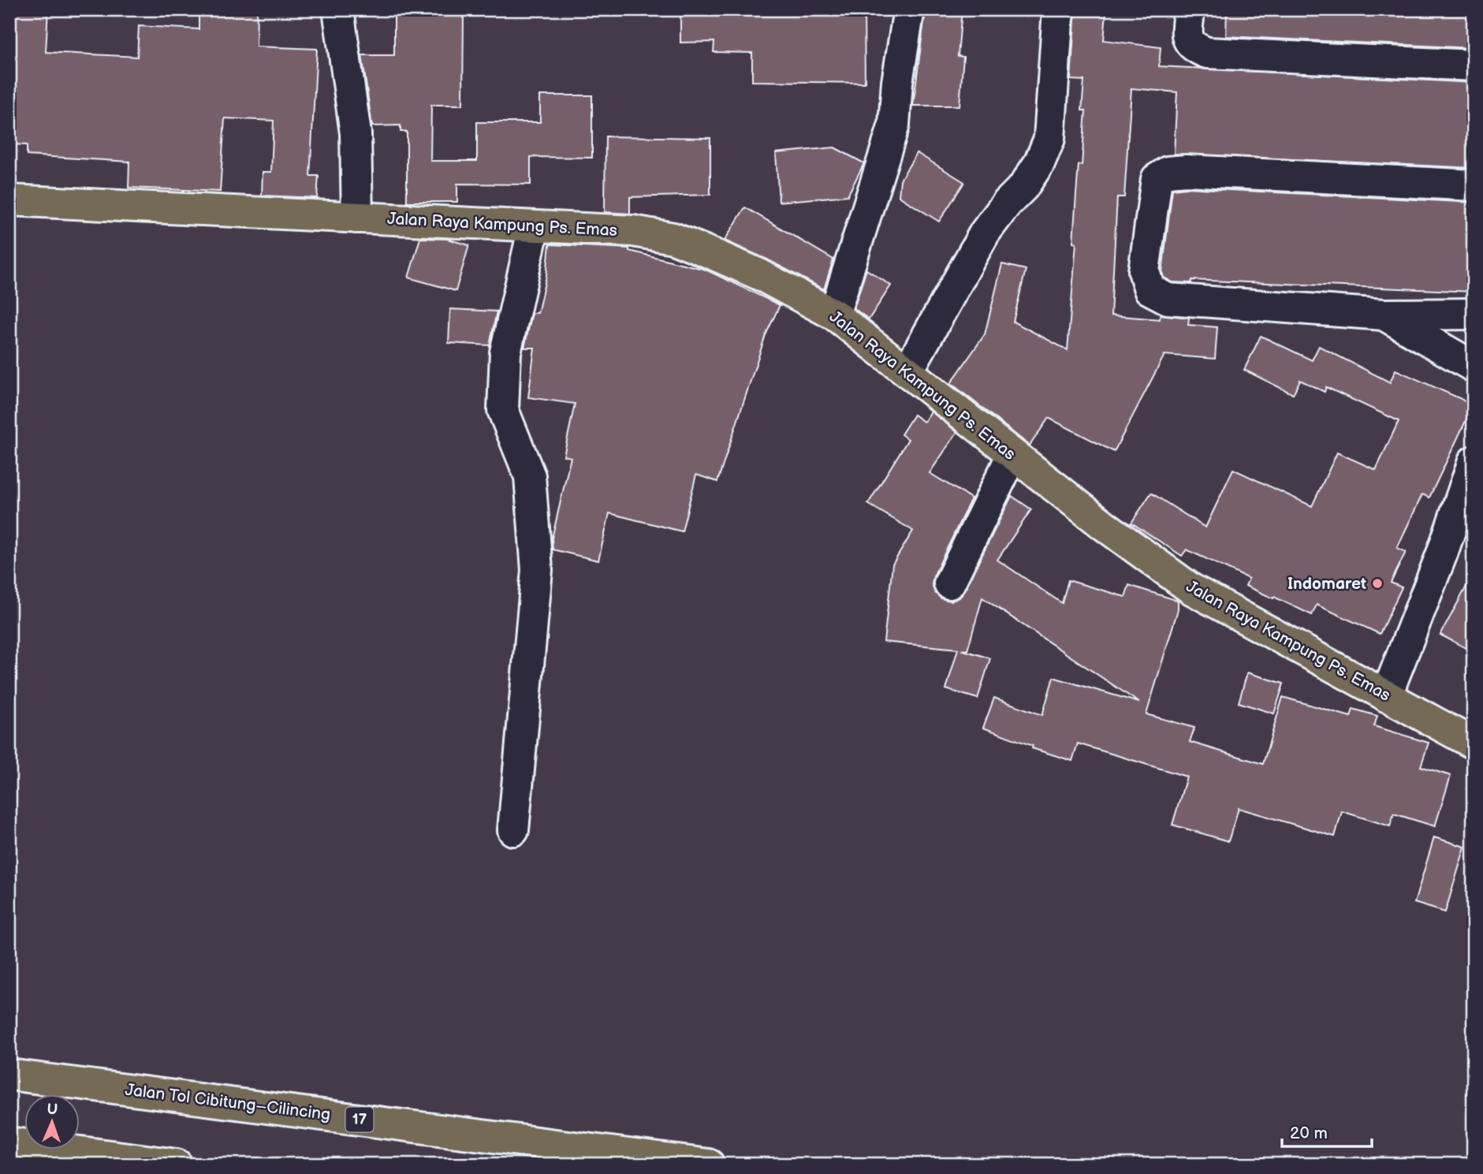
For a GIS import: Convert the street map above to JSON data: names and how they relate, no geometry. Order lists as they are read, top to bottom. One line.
{"streets":{"main road":["Jalan Raya Kampung Ps. Emas","Jalan Tol Cibitung–Cilincing","17"]},"places":["Indomaret"],"scale_bar":"20 m","north":"top"}
